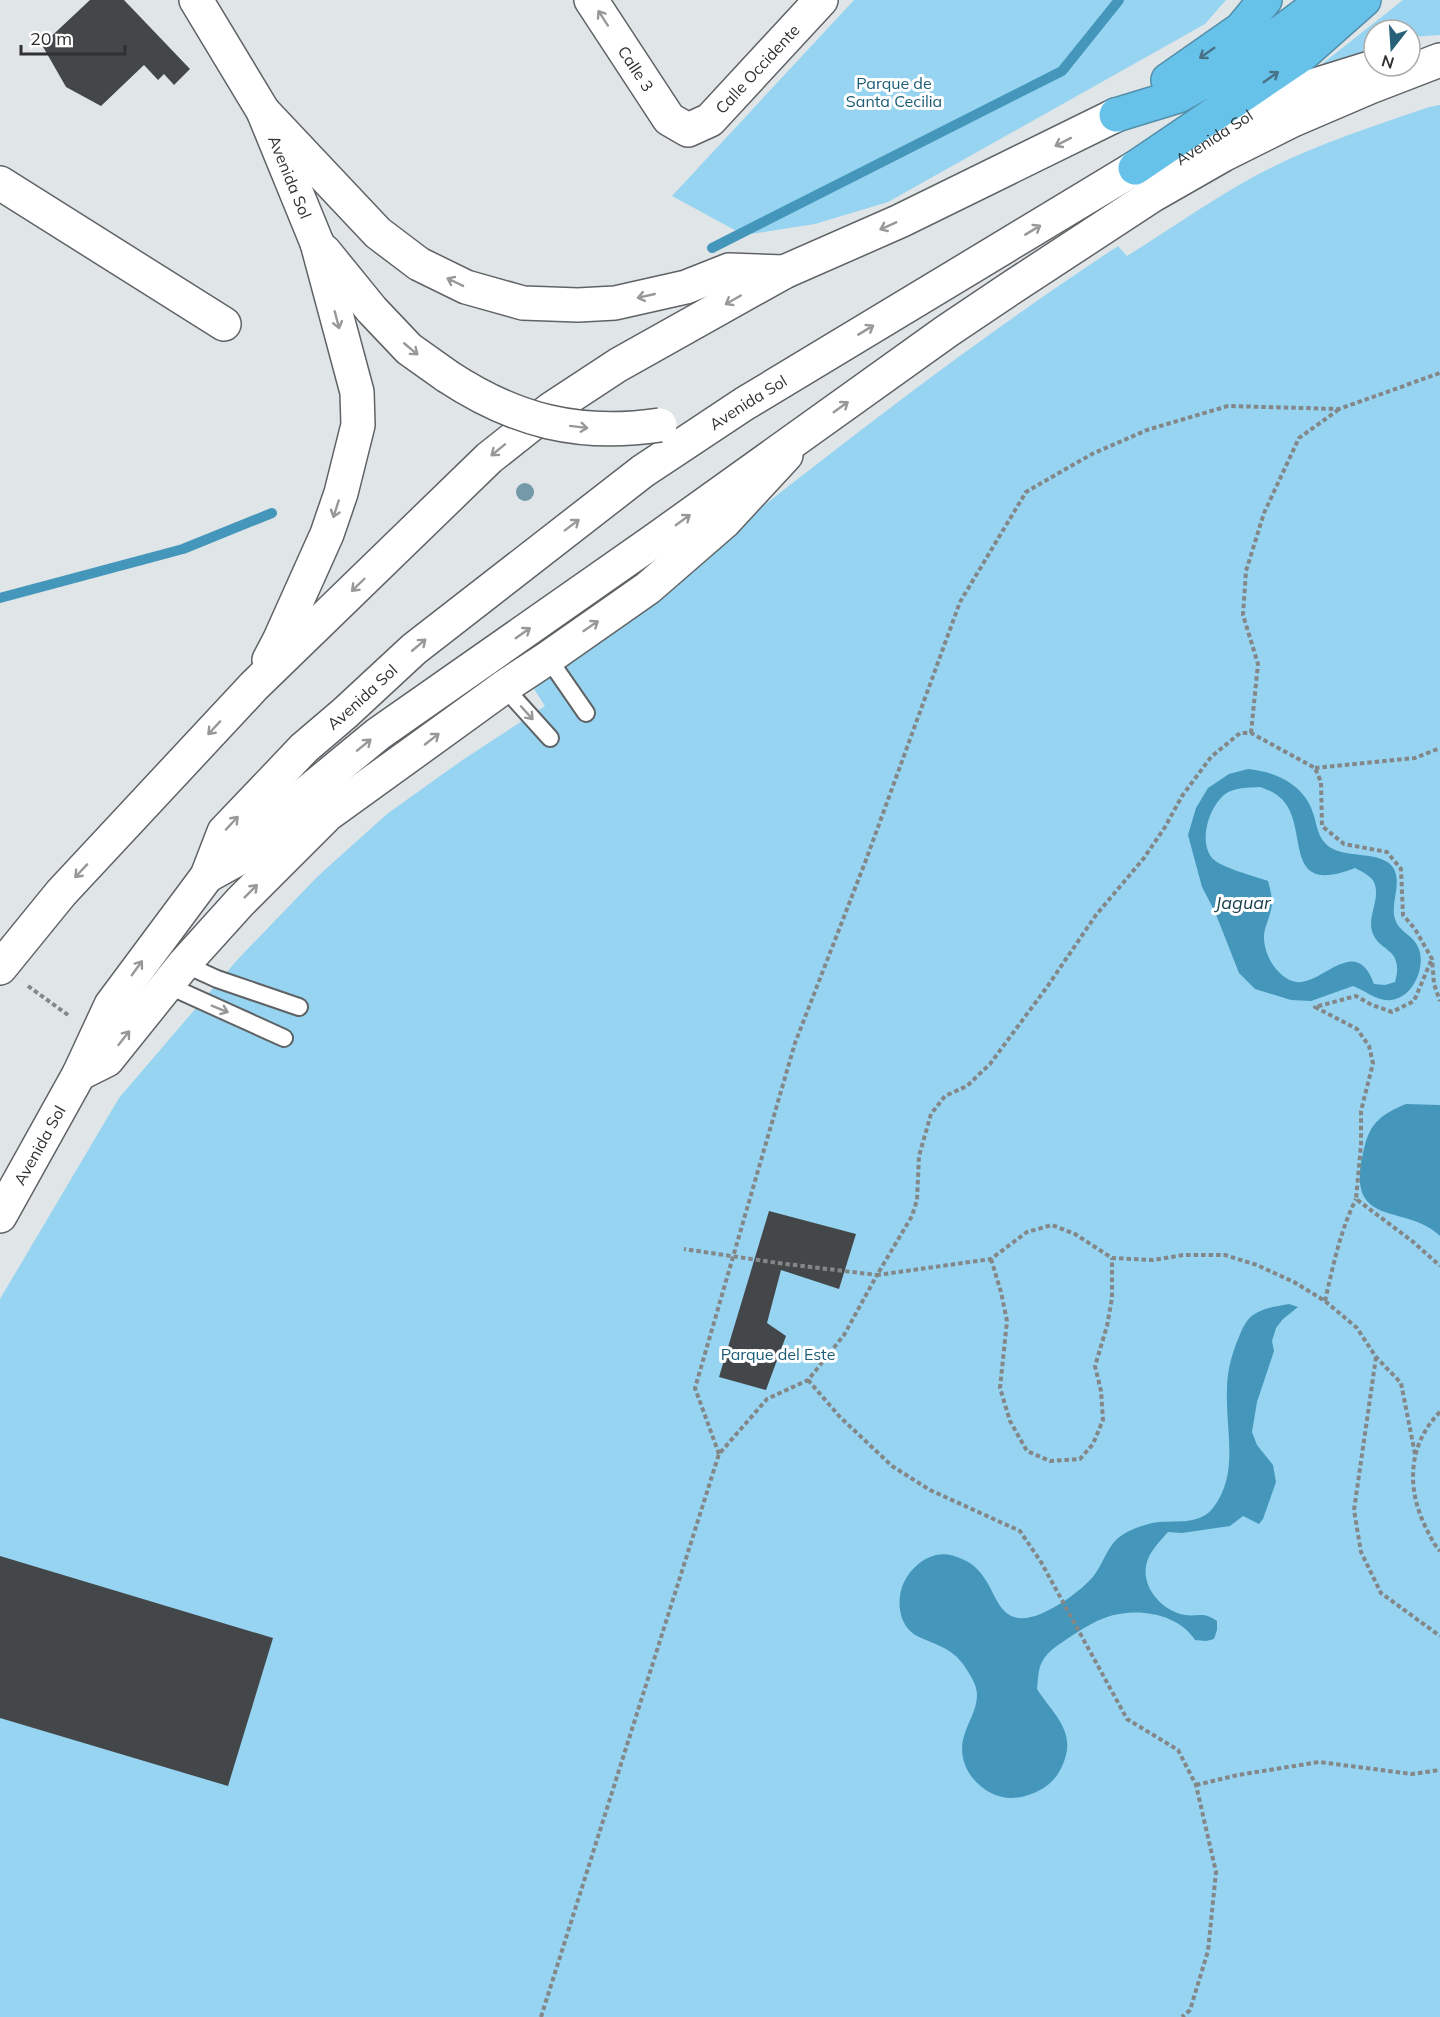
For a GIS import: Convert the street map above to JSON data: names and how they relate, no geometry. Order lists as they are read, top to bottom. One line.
{"streets":{"main road":["Calle 3","Calle Occidente","Avenida Sol"]},"crossings":[["Calle 3","Calle Occidente"]],"one_way":["Calle 3"],"water":["Jaguar"],"parks":["Parque de Santa Cecilia","Parque del Este"],"scale_bar":"20 m","north":"bottom"}
